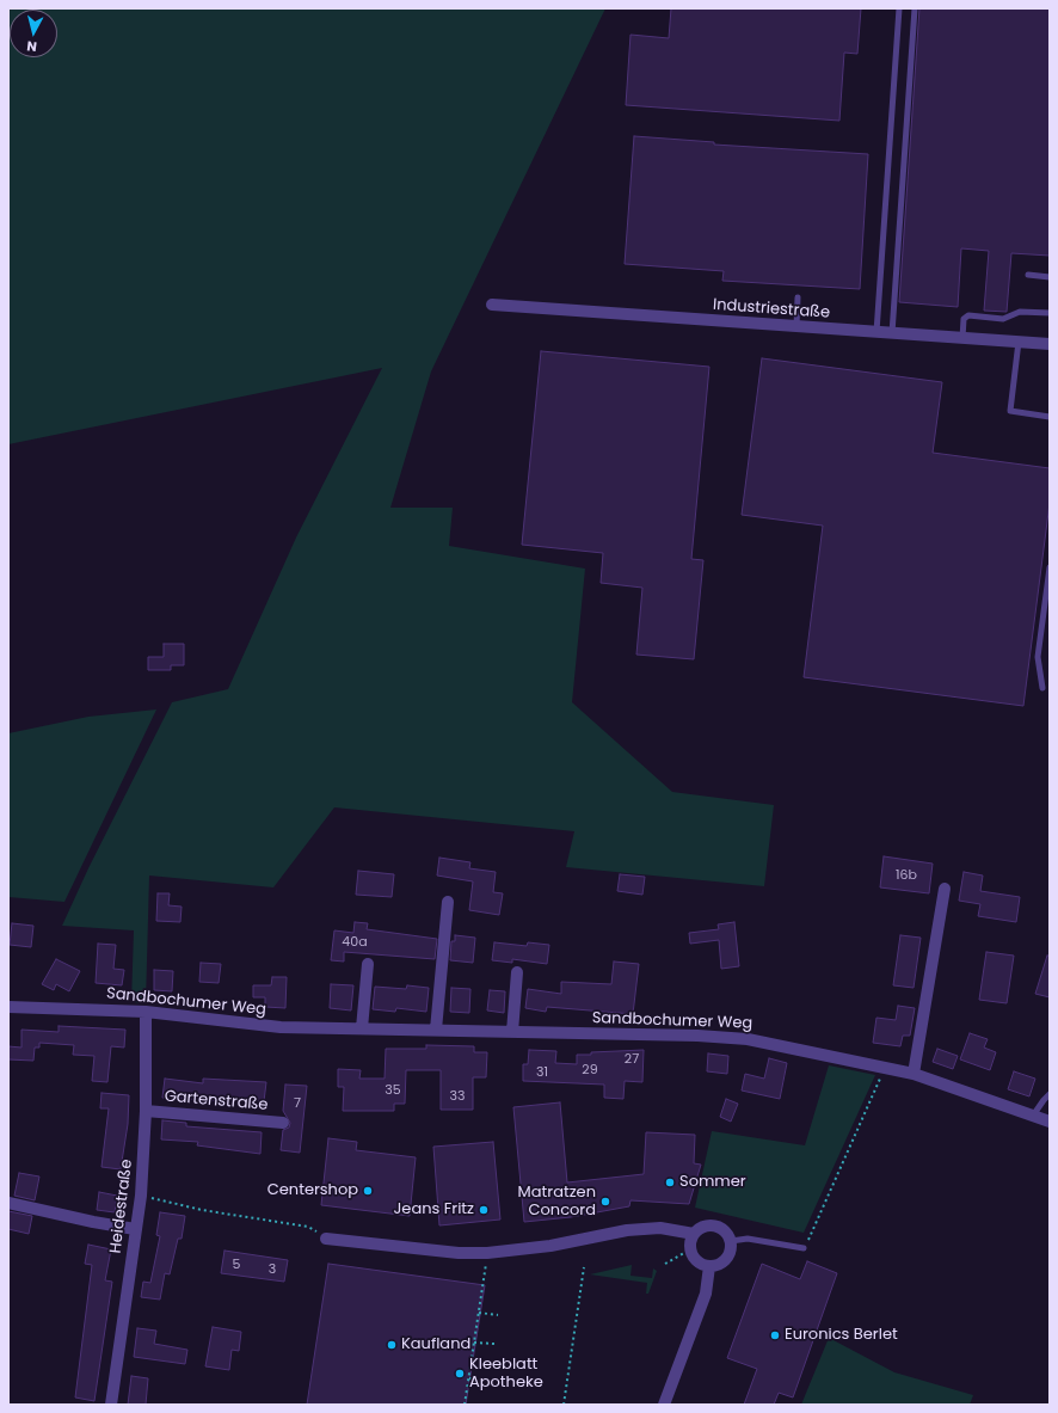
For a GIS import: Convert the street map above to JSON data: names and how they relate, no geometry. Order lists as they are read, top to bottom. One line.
{"streets":{"street":["Industriestraße","Sandbochumer Weg","Gartenstraße","Heidestraße"]},"crossings":[["Sandbochumer Weg","Heidestraße"],["Gartenstraße","Heidestraße"]],"places":["Sommer","Centershop","Matratzen Concord","Jeans Fritz","Euronics Berlet","Kaufland","Kleeblatt Apotheke"],"house_numbers":["16b","40a","27","29","31","35","33","7","5","3"],"north":"bottom"}
